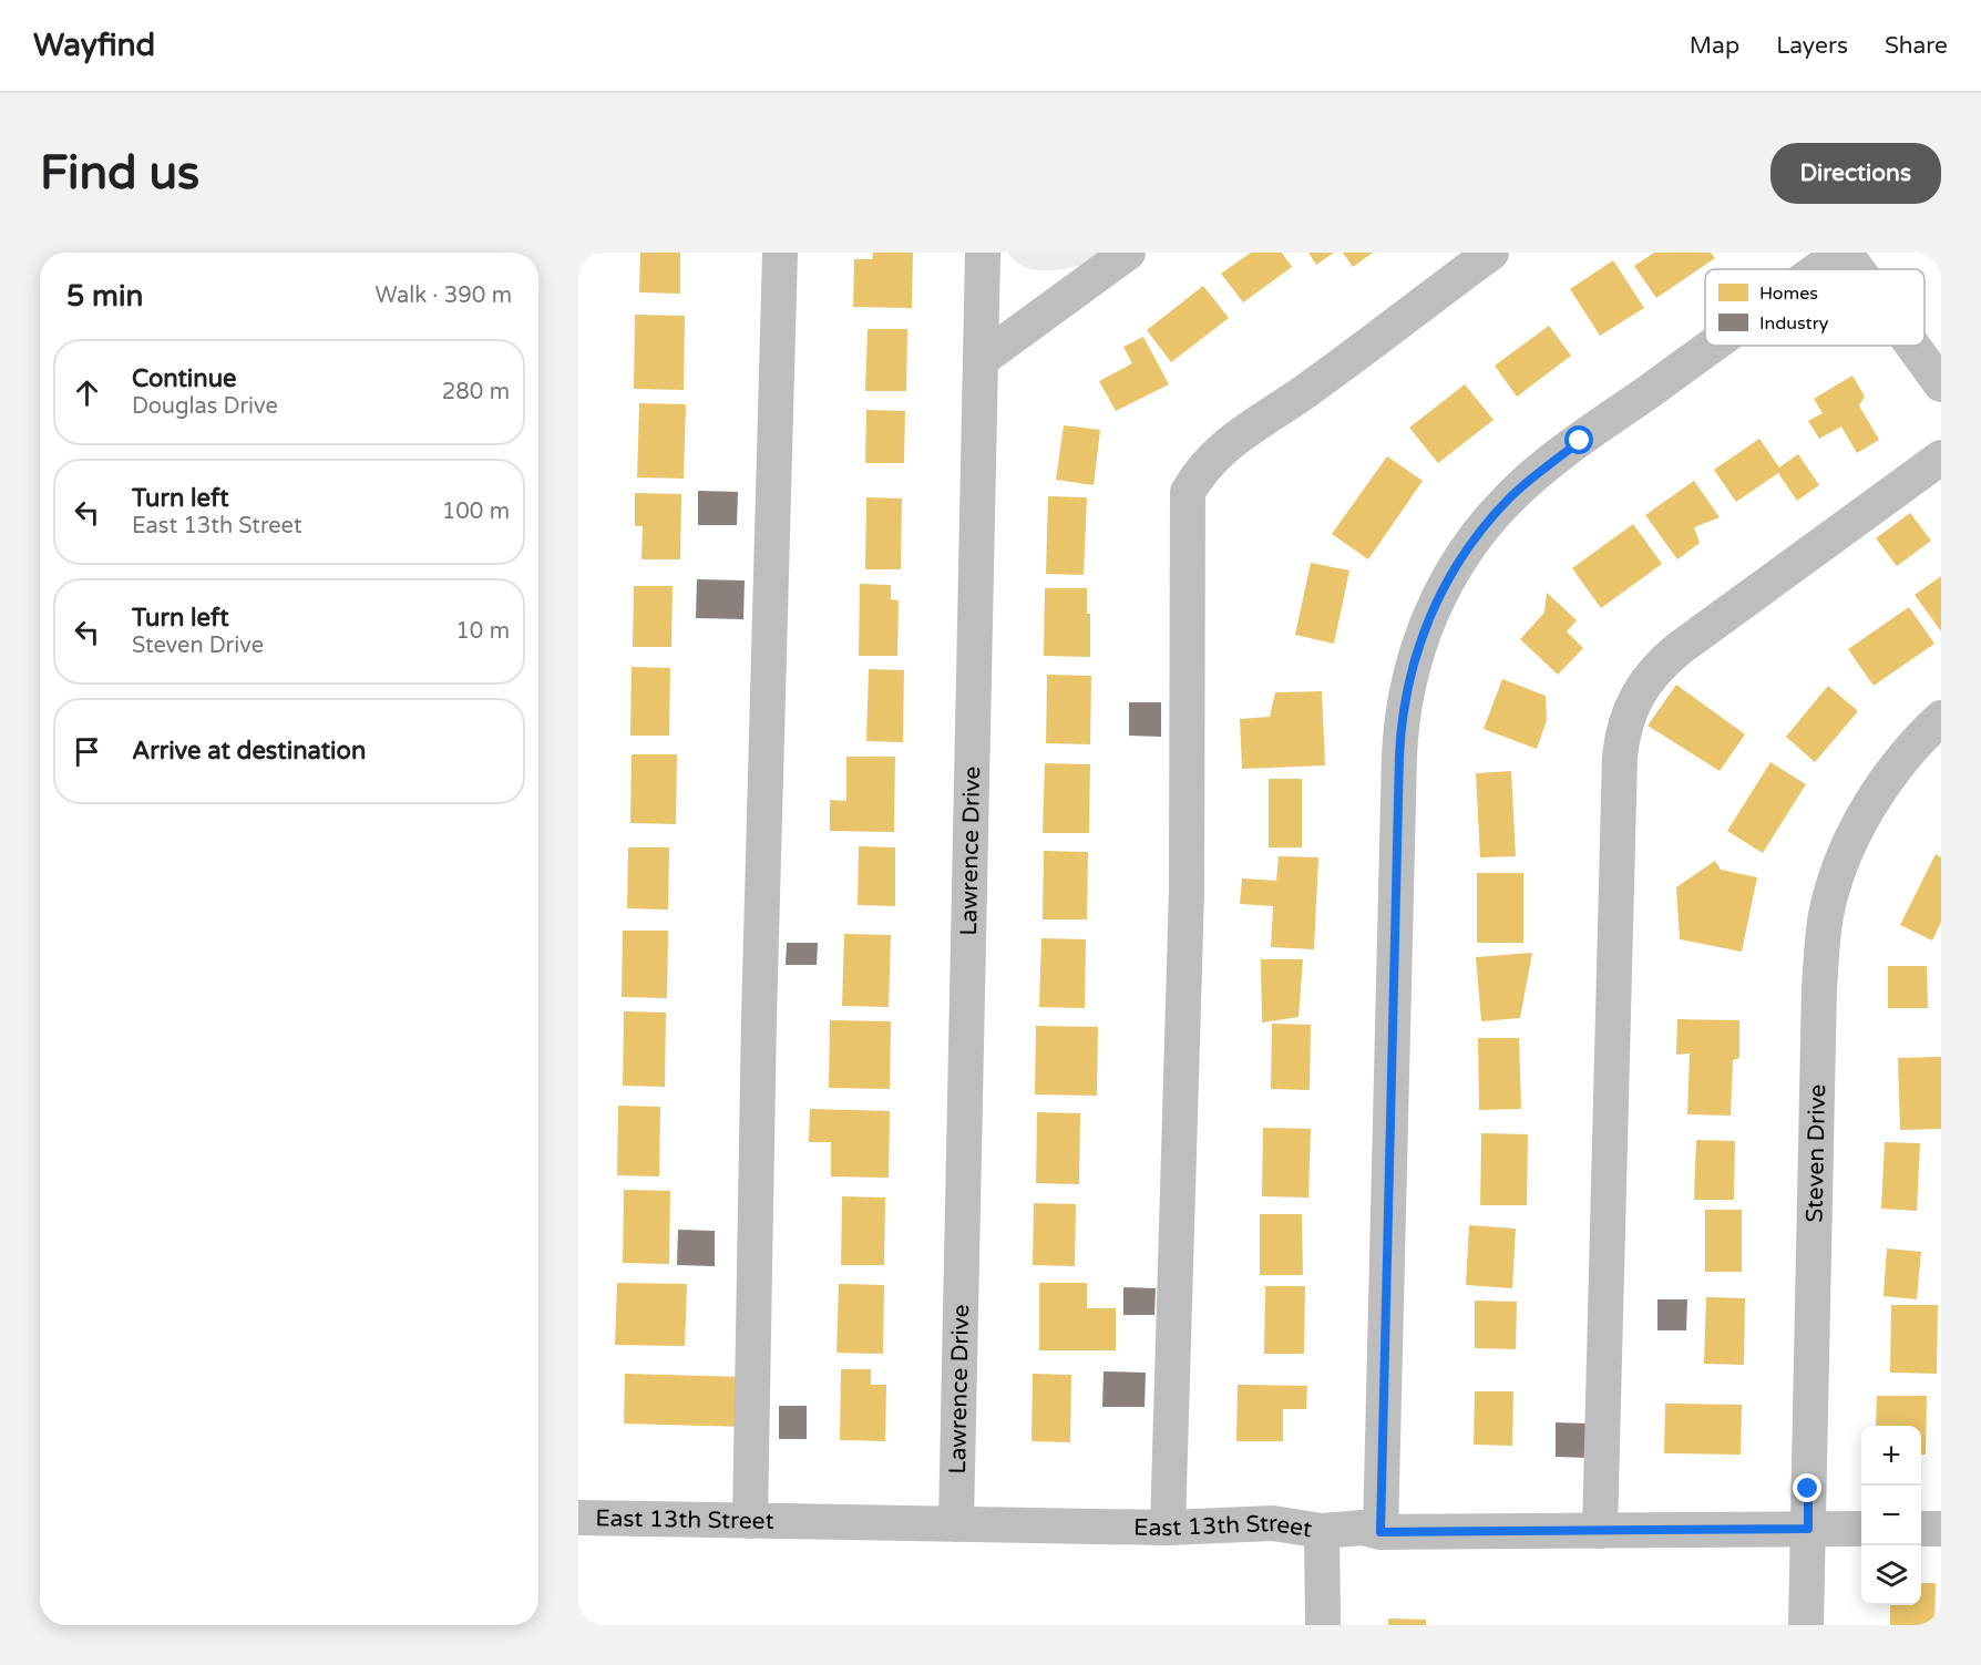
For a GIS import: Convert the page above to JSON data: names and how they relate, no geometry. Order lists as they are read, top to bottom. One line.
{"streets":{"street":["Lawrence Drive","Steven Drive","East 13th Street"]},"crossings":[["Lawrence Drive","East 13th Street"],["Steven Drive","East 13th Street"]],"legend":["Homes","Industry"],"page":{"header":"Wayfind","nav":["Map","Layers","Share"],"buttons":"Directions","title":"Find us","heading":["5 min","Walk · 390 m"],"list":[["Continue","Douglas Drive","280 m"],["Turn left","East 13th Street","100 m"],["Turn left","Steven Drive","10 m"],"Arrive at destination"],"map_buttons":["+","−"]}}
